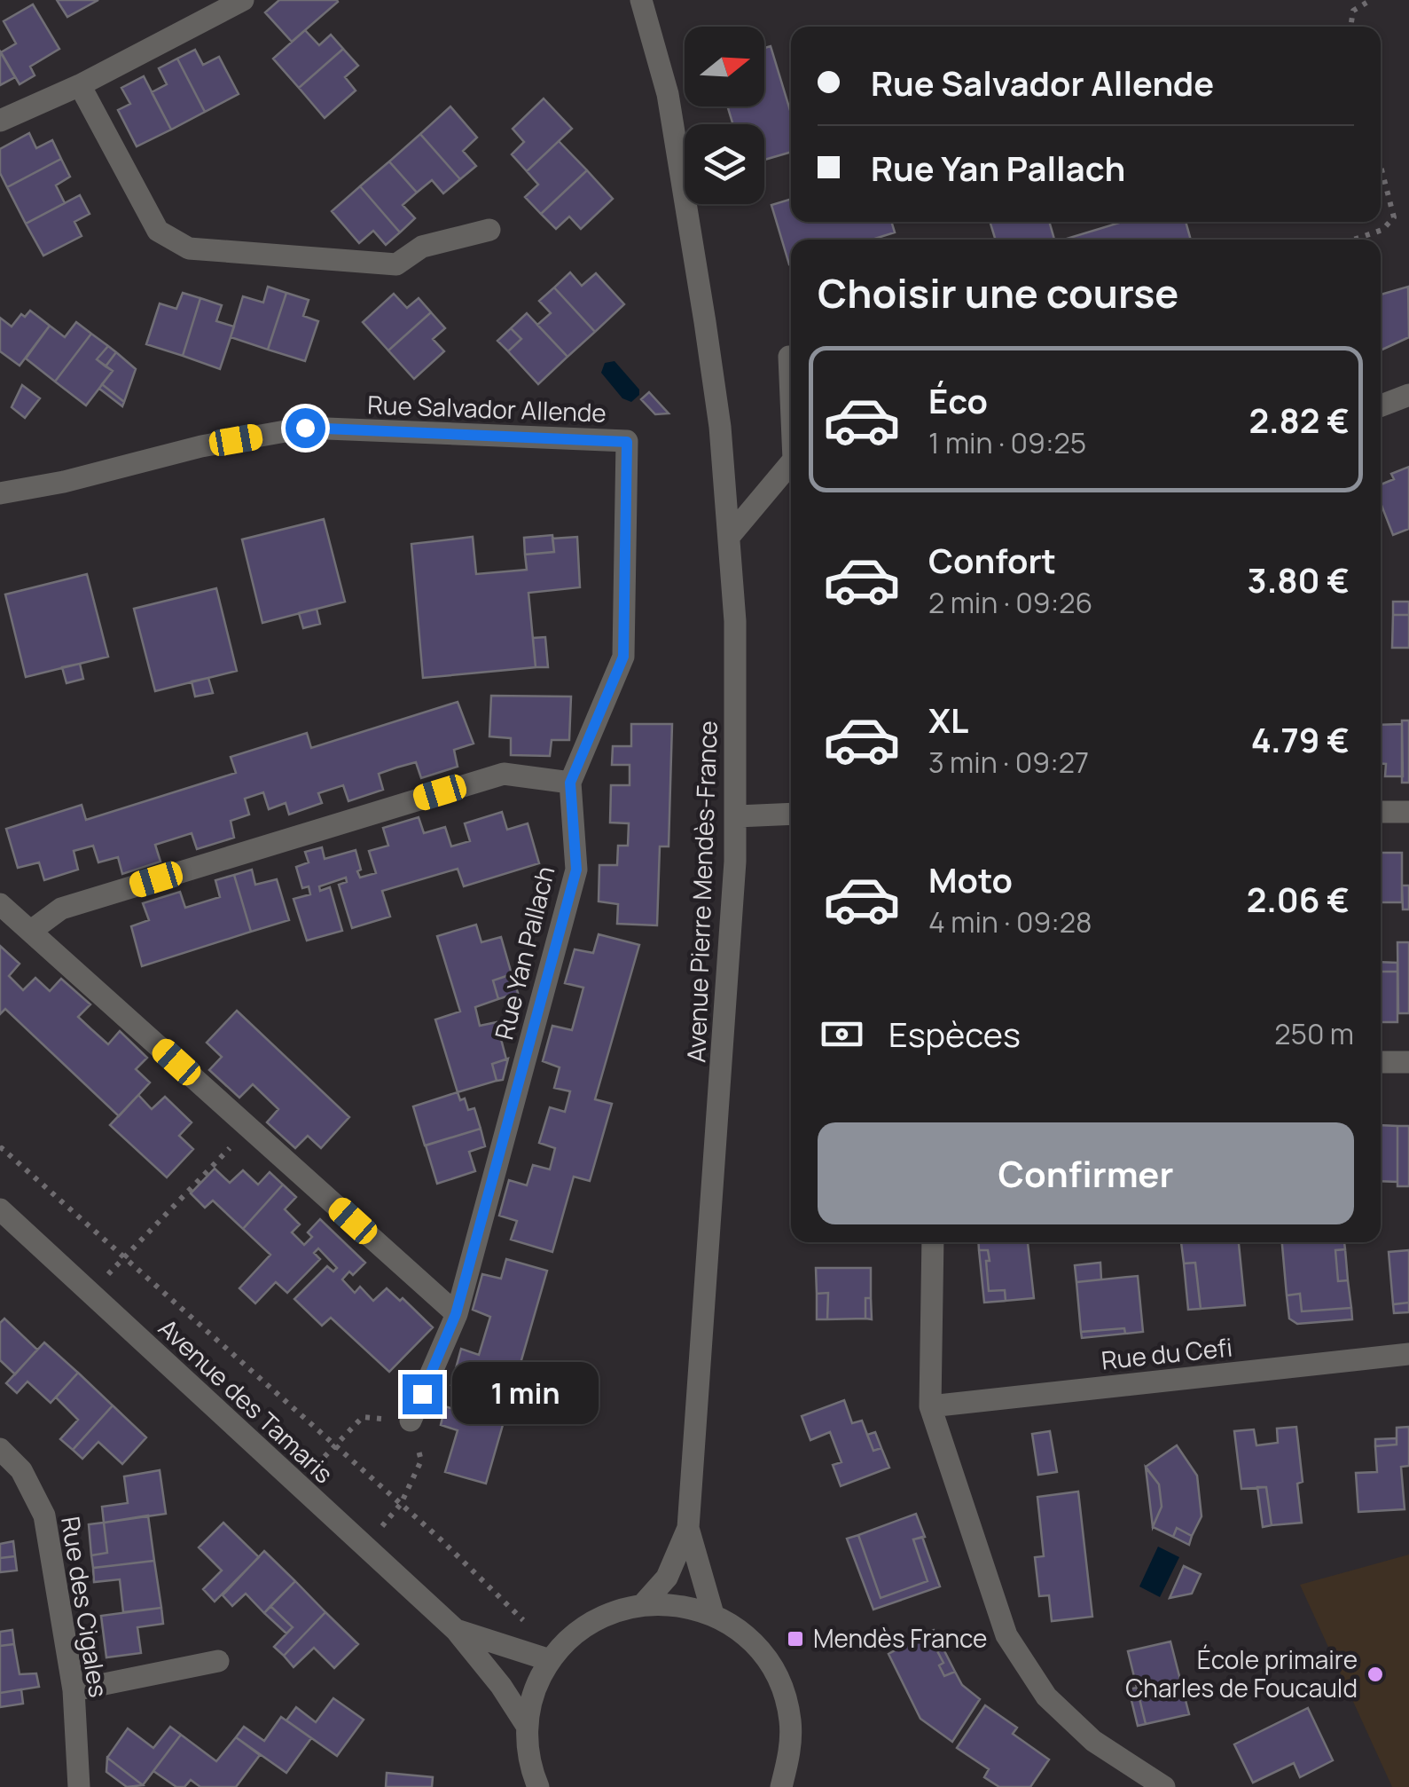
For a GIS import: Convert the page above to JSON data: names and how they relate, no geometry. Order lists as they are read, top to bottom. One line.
{"streets":{"street":["Rue Salvador Allende","Avenue Pierre Mendès-France","Rue Yan Pallach","Rue du Cefi","Avenue des Tamaris","Rue des Cigales"]},"crossings":[["Rue Salvador Allende","Rue Yan Pallach"]],"places":{"transit":["Mendès France"],"other":["École primaire Charles de Foucauld"]},"north":"right","page":{"banner":["Rue Salvador Allende","Rue Yan Pallach"],"heading":"Choisir une course","list":[{"name":"Éco","note":"1 min · 09:25","value":"2.82 €"},{"name":"Confort","note":"2 min · 09:26","value":"3.80 €"},{"name":"XL","note":"3 min · 09:27","value":"4.79 €"},{"name":"Moto","note":"4 min · 09:28","value":"2.06 €"}],"pay":["Espèces","250 m"],"buttons":"Confirmer","bubble":"1 min"}}
